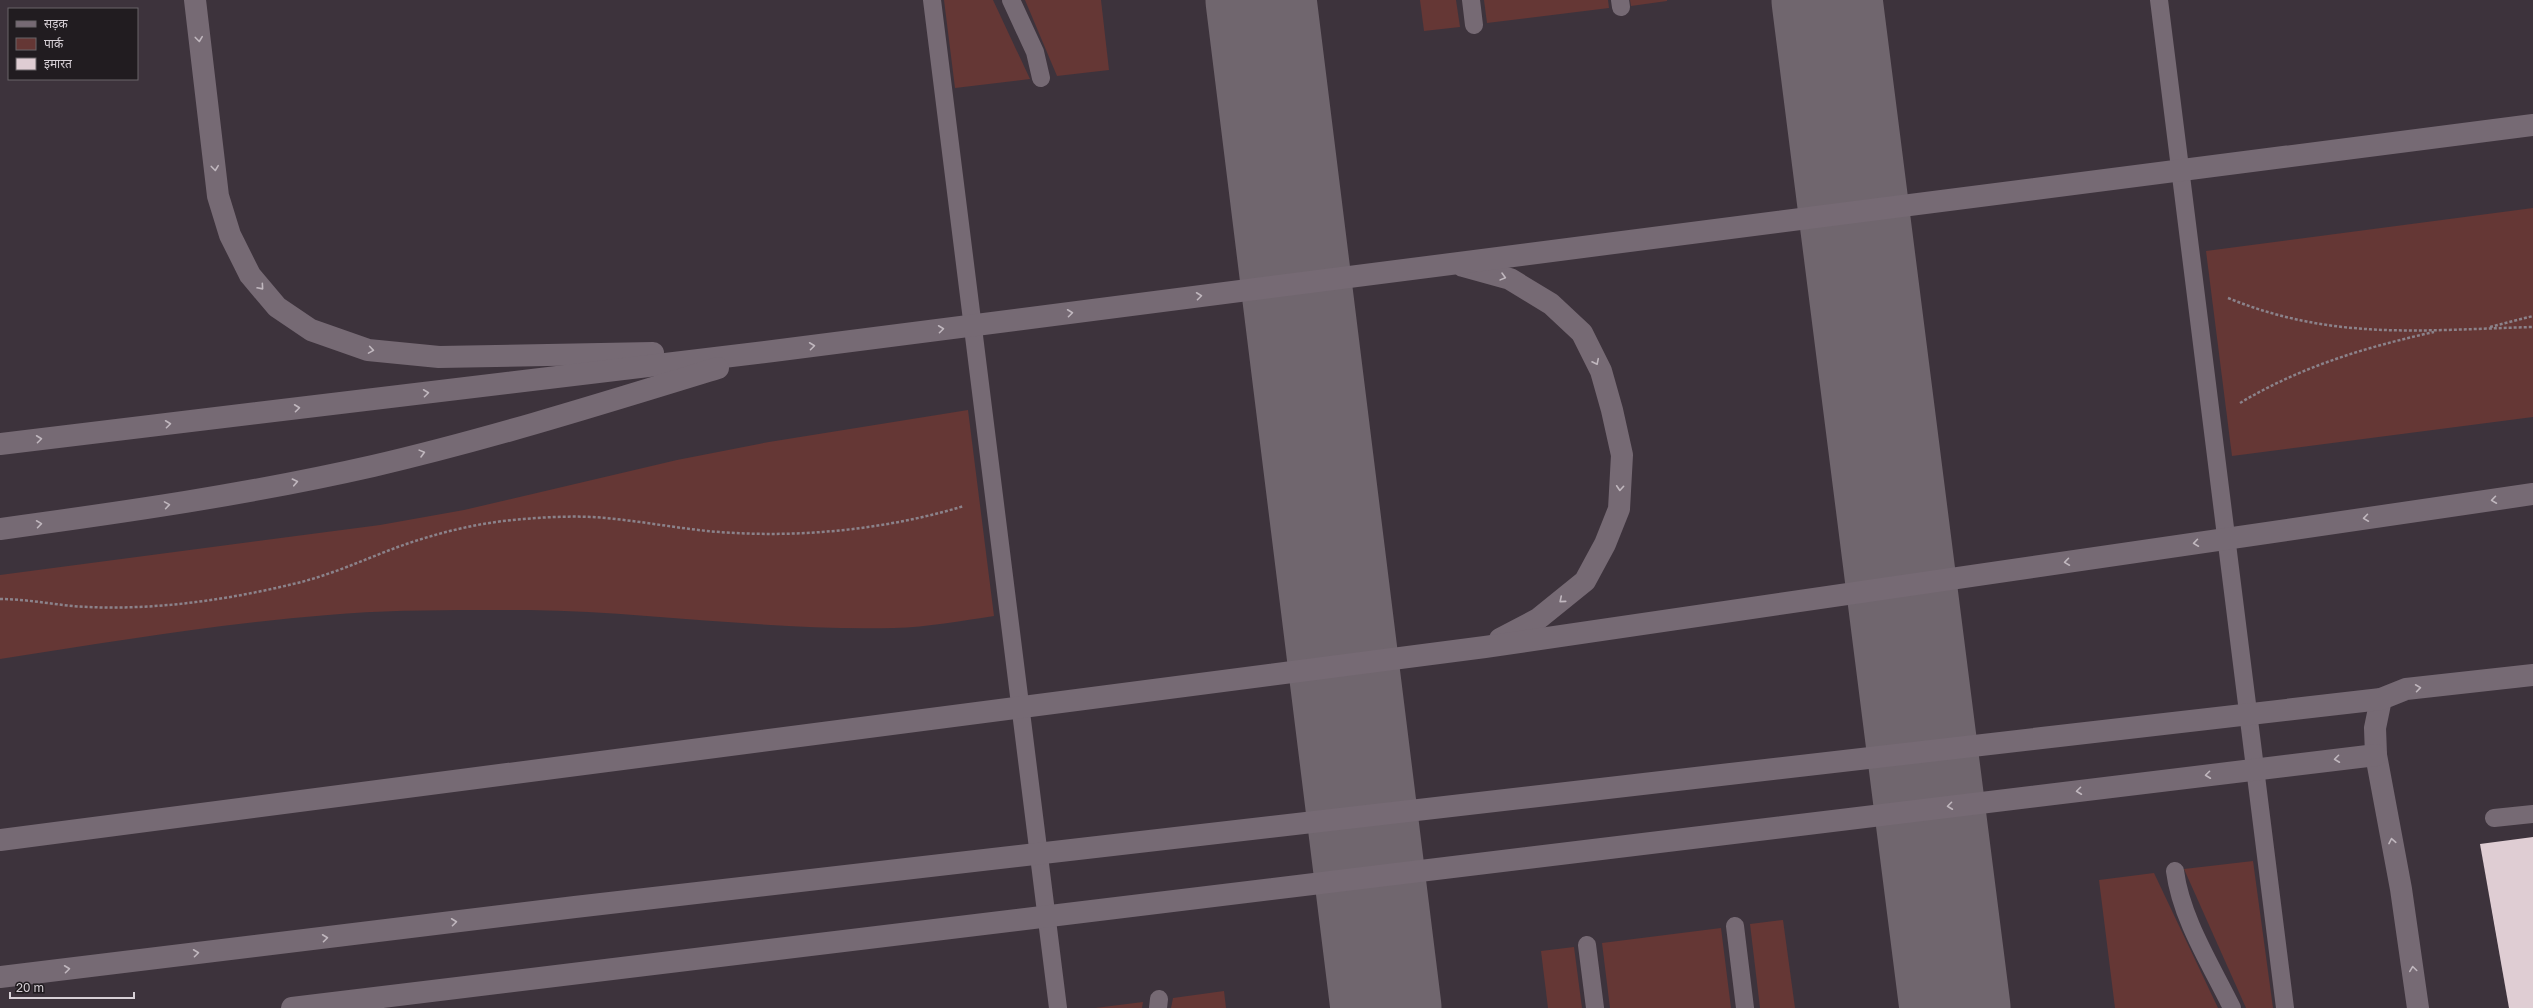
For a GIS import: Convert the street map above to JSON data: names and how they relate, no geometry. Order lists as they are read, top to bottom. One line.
{"legend":["सड़क","पार्क","इमारत"],"scale_bar":"20 m"}
